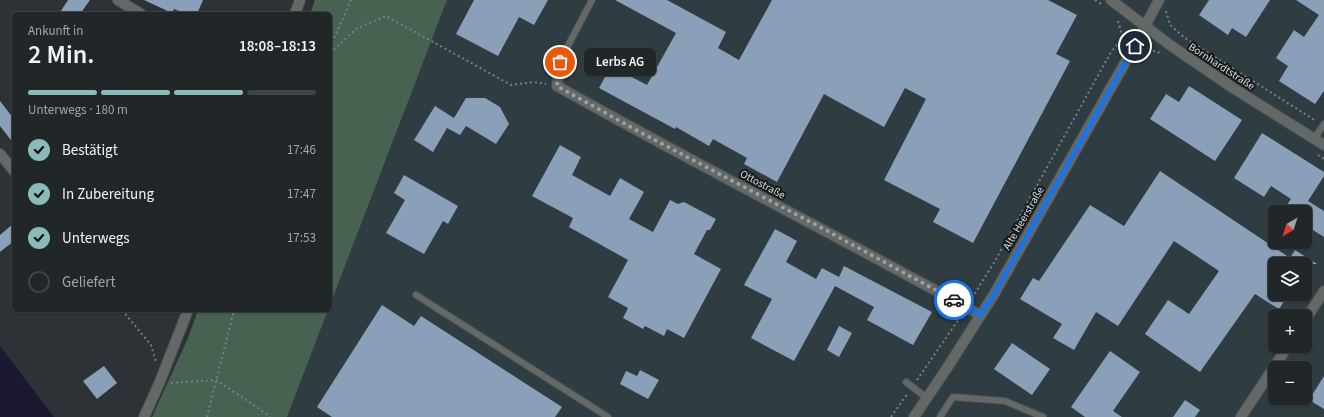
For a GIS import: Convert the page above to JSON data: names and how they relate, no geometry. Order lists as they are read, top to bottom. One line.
{"streets":{"street":["Bornhardtstraße","Ottostraße","Alte Heerstraße"]},"crossings":[["Bornhardtstraße","Alte Heerstraße"],["Ottostraße","Alte Heerstraße"]],"places":["Lerbs AG"],"north":"bottom left","page":{"heading":["2 Min.","Ankunft in","18:08–18:13"],"bubble":"Lerbs AG","bar":"Unterwegs · 180 m","list":[["Bestätigt","17:46"],["In Zubereitung","17:47"],["Unterwegs","17:53"],"Geliefert"],"map_buttons":["+","−"]}}
